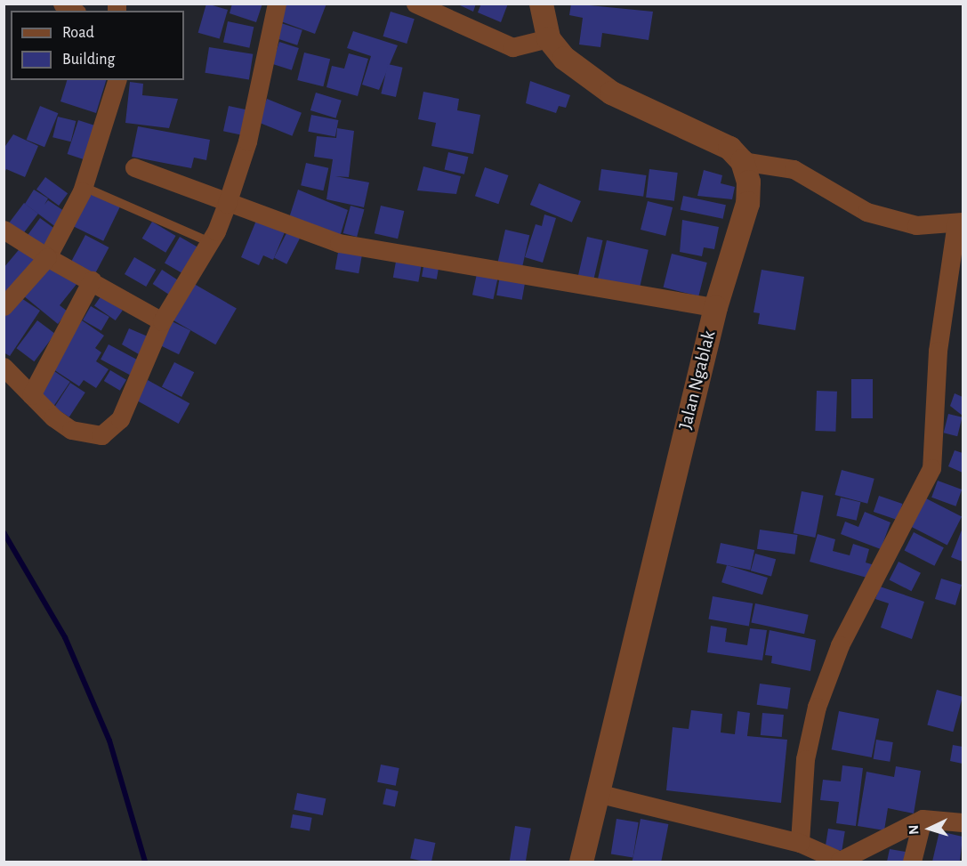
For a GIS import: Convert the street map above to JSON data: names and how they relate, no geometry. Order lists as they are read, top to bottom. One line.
{"streets":{"street":["Jalan Ngablak"]},"legend":["Road","Building"],"north":"left"}
